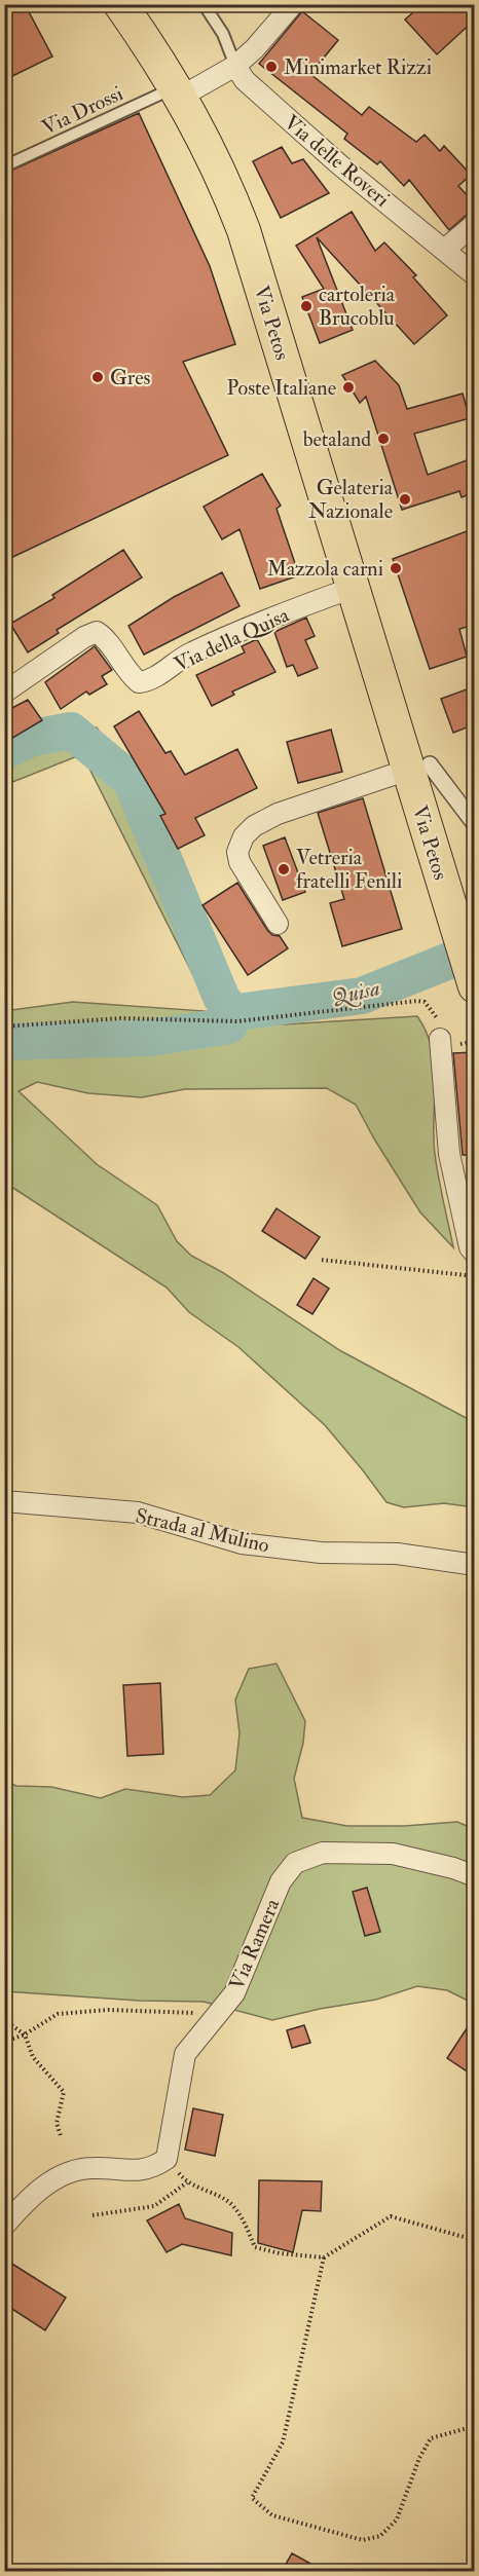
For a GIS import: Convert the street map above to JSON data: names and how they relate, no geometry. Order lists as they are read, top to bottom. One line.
{"streets":{"main road":["Via Petos"],"street":["Via delle Roveri","Via della Quisa","Strada al Mulino","Via Ramera"],"lane":["Via Drossi"]},"crossings":[["Via Drossi","Via Petos"],["Via Petos","Via della Quisa"]],"water":["Quisa"],"places":["Minimarket Rizzi","cartoleria Brucoblu","Gres","Poste Italiane","betaland","Gelateria Nazionale","Mazzola carni","Vetreria fratelli Fenili"]}
